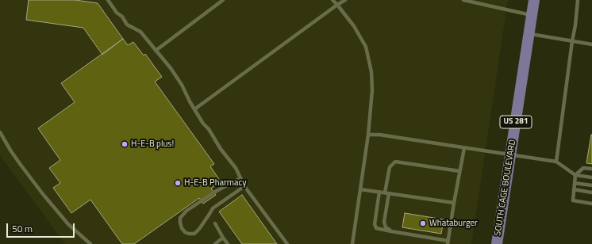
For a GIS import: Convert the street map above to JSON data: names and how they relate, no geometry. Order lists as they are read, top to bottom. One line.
{"streets":{"main road":["US 281","SOUTH CAGE BOULEVARD"]},"places":["H-E-B plus!","H-E-B Pharmacy","Whataburger"],"scale_bar":"50 m"}
